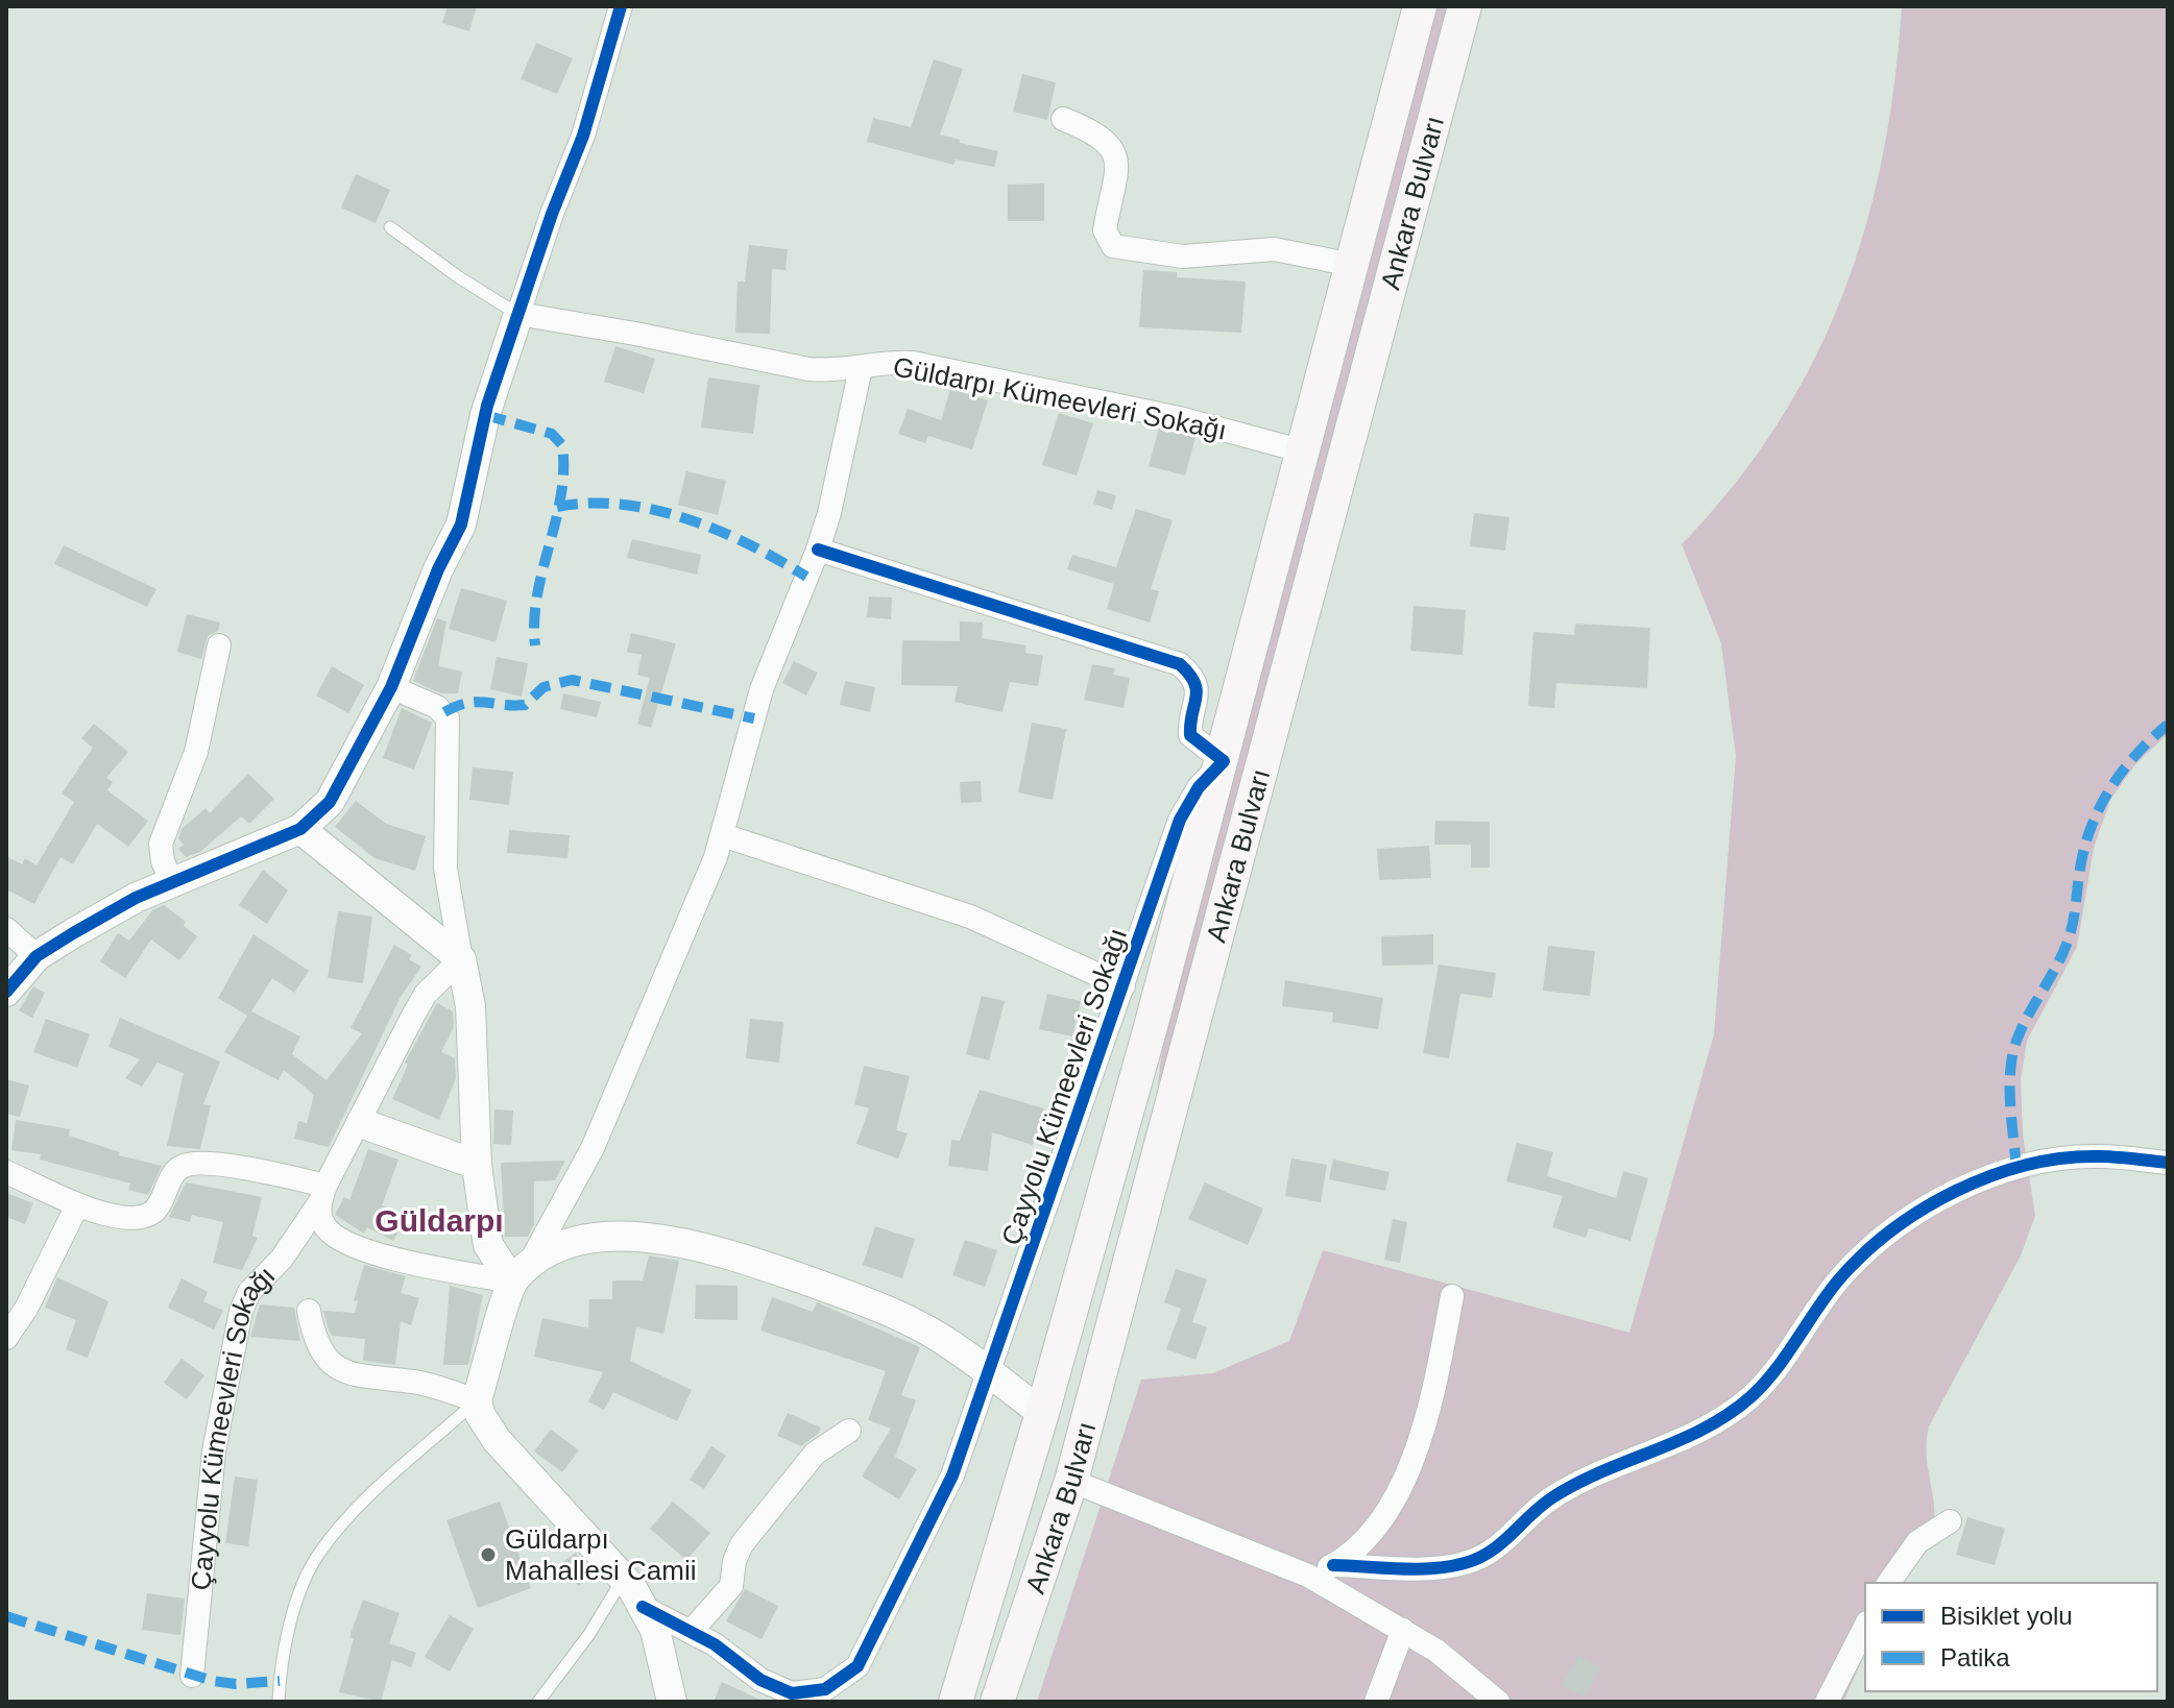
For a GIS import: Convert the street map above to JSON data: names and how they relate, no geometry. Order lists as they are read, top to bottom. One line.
{"streets":{"main road":["Ankara Bulvarı"],"street":["Güldarpı Kümeevleri Sokağı","Çayyolu Kümeevleri Sokağı"]},"crossings":[["Ankara Bulvarı","Güldarpı Kümeevleri Sokağı"],["Ankara Bulvarı","Çayyolu Kümeevleri Sokağı"]],"districts":["Güldarpı"],"places":["Güldarpı Mahallesi Camii"],"legend":["Bisiklet yolu","Patika"]}
